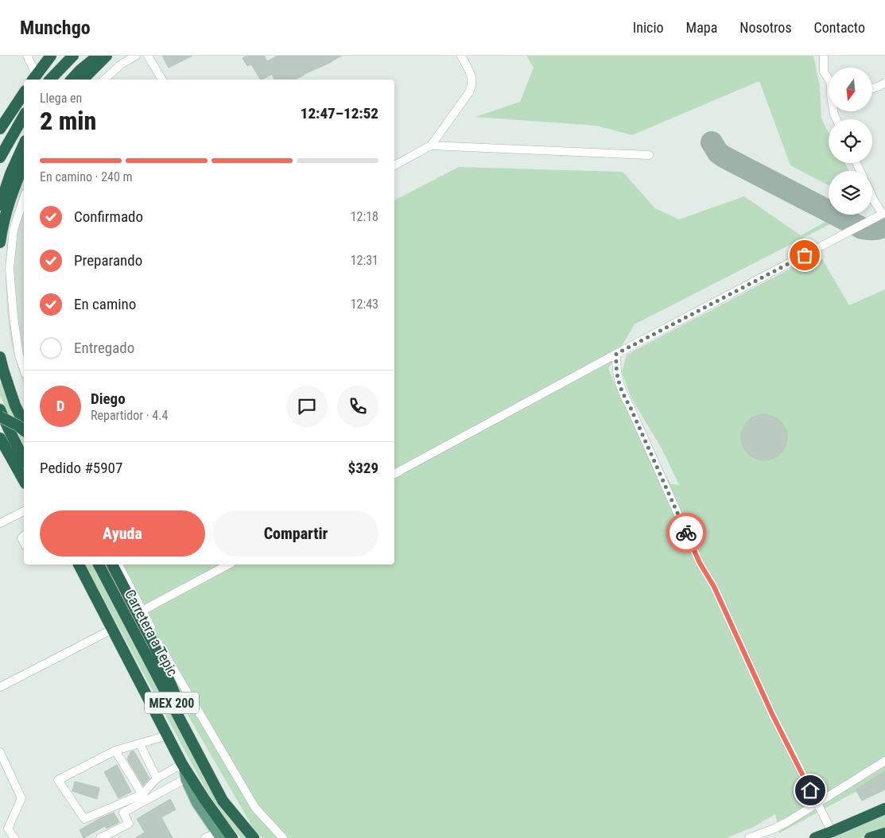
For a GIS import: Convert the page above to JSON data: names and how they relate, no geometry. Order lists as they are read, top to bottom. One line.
{"streets":{"highway":["Carretera a Tepic","MEX 200"]},"north":"bottom","page":{"header":"Munchgo","nav":["Inicio","Mapa","Nosotros","Contacto"],"heading":["2 min","Llega en","12:47–12:52"],"panel":["Diego","Repartidor · 4.4","Pedido #5907","$329"],"bar":"En camino · 240 m","list":[["Confirmado","12:18"],["Preparando","12:31"],["En camino","12:43"],"Entregado"],"round":"D","buttons":["Ayuda","Compartir"]}}
